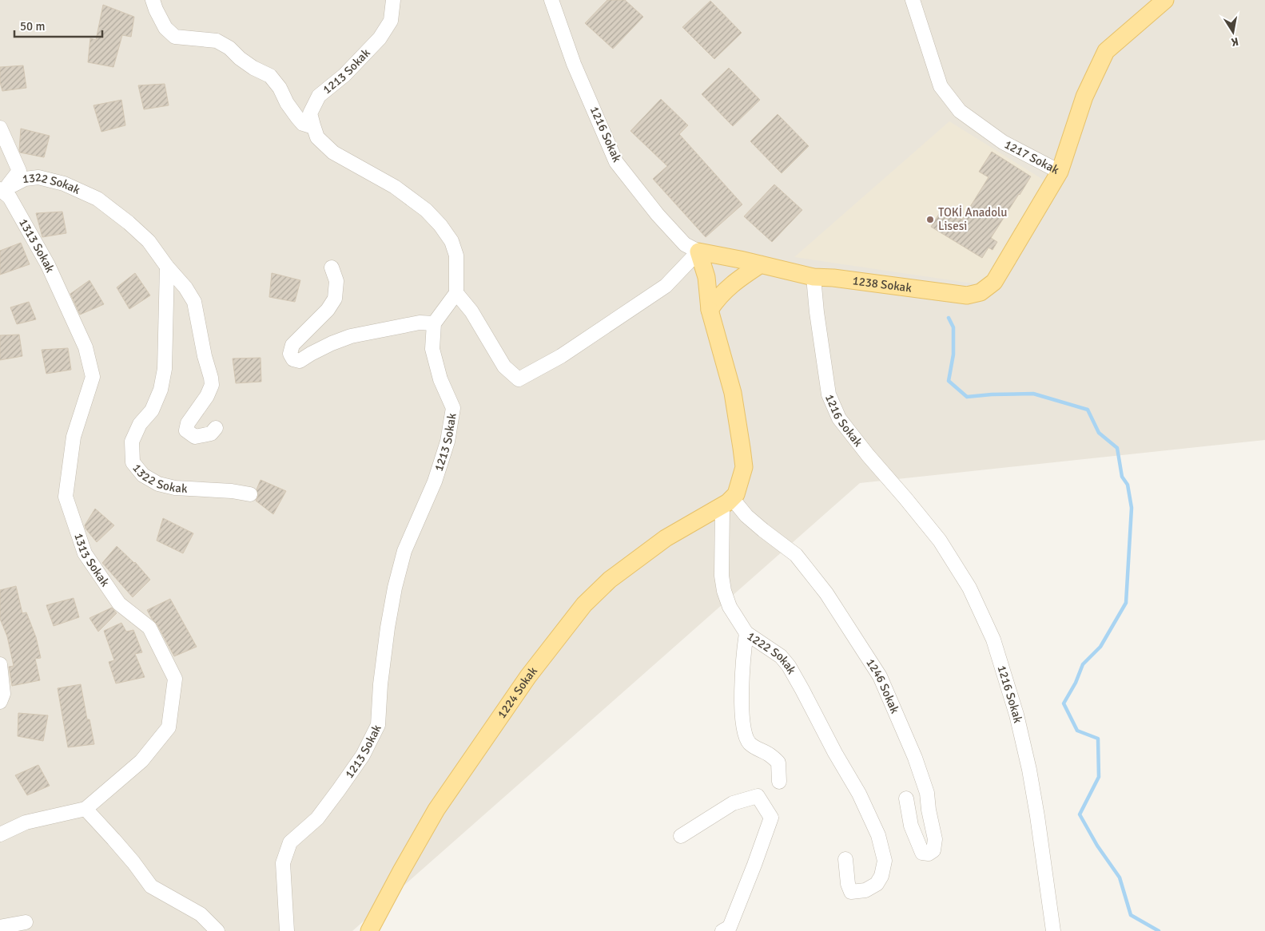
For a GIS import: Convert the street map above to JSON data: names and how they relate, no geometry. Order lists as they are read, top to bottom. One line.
{"streets":{"main road":["1216 Sokak","1217 Sokak","1238 Sokak","1222 Sokak","1224 Sokak"],"street":["1213 Sokak","1322 Sokak","1313 Sokak","1246 Sokak"]},"crossings":[["1216 Sokak","1238 Sokak"],["1216 Sokak","1222 Sokak"],["1217 Sokak","1238 Sokak"],["1322 Sokak","1313 Sokak"],["1222 Sokak","1246 Sokak"],["1222 Sokak","1224 Sokak"],["1246 Sokak","1224 Sokak"]],"places":["TOKİ Anadolu Lisesi"],"scale_bar":"50 m","north":"bottom"}
